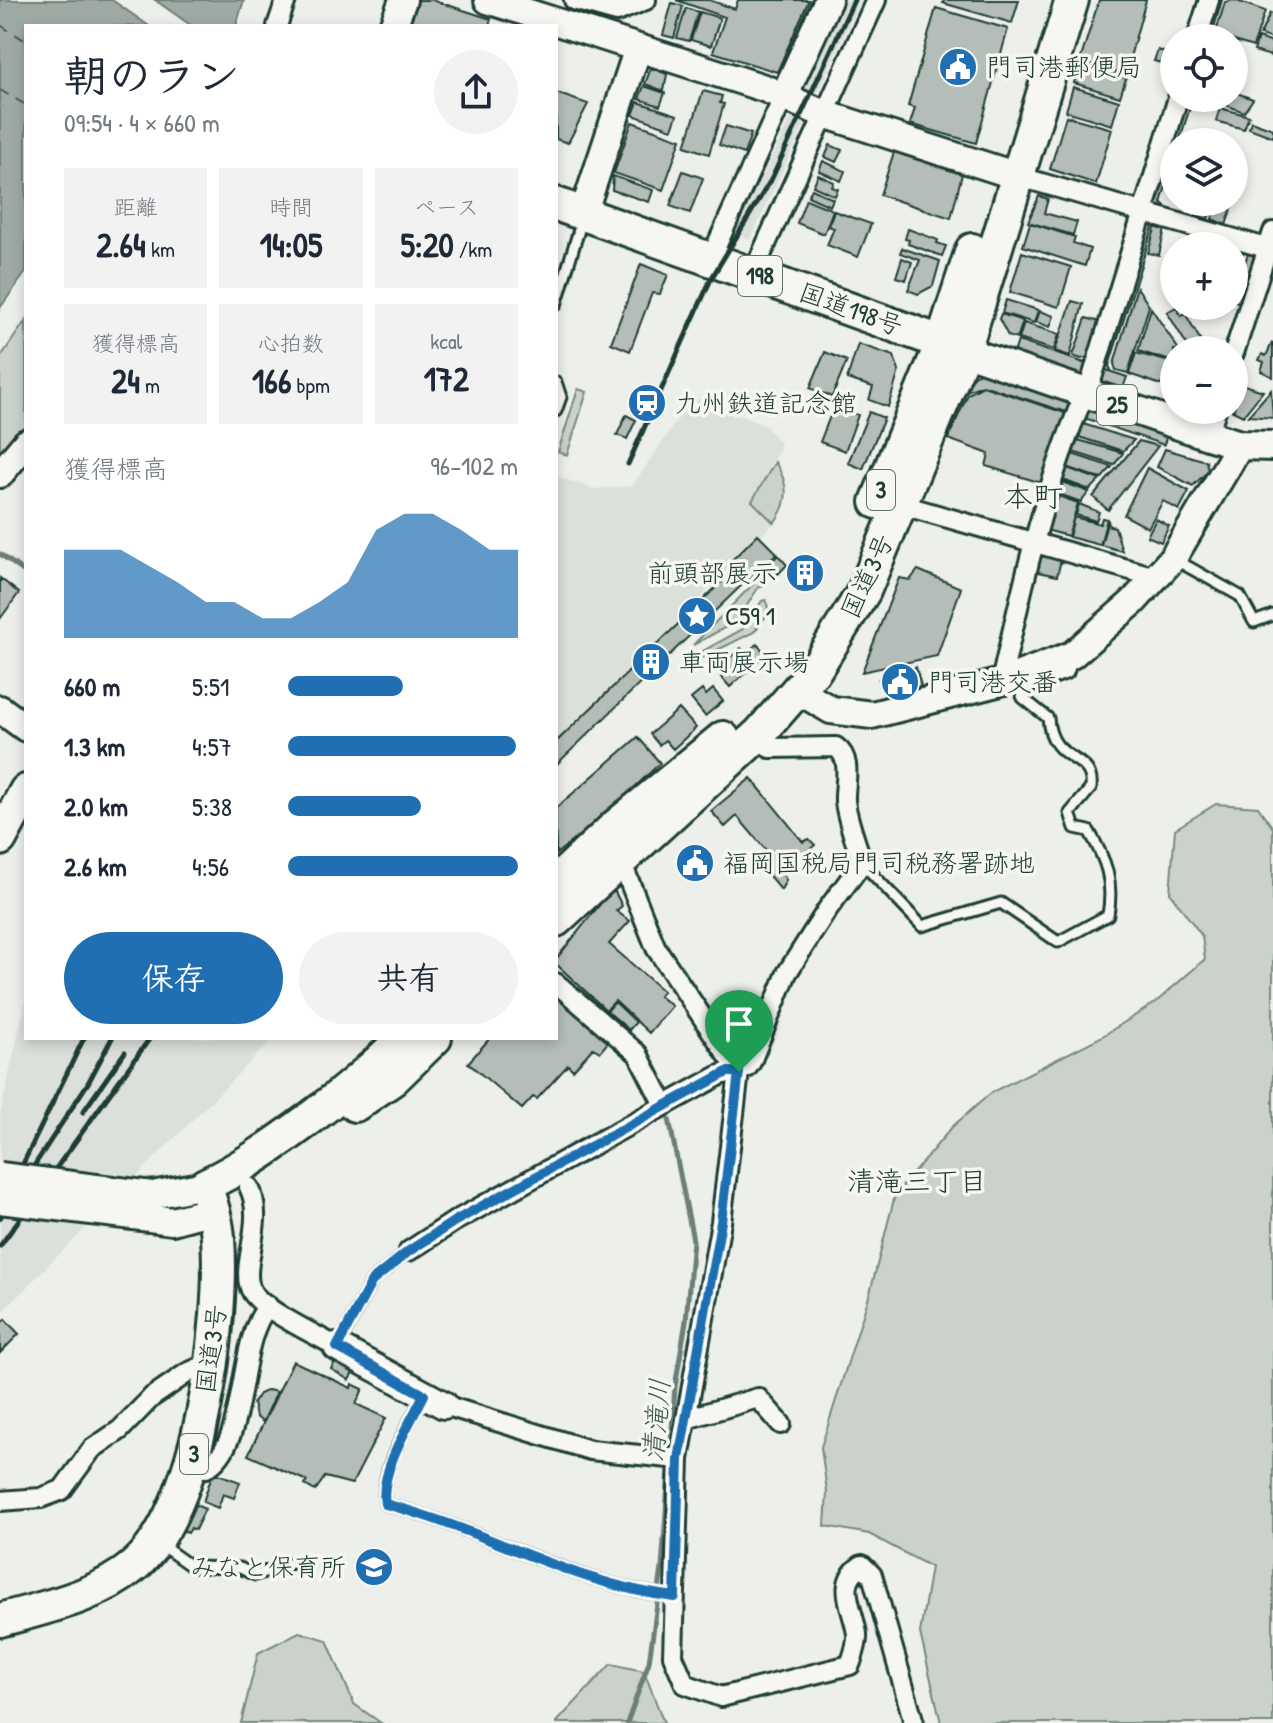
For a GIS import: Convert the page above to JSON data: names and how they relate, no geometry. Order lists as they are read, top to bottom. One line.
{"streets":{"highway":["198","国道198号","3","国道3号"],"main road":["25"]},"crossings":[["国道198号","25"],["国道198号","国道3号"],["25","国道3号"]],"districts":["本町","清滝三丁目"],"water":["清滝川"],"places":{"public building":["門司港郵便局","門司港交番","福岡国税局門司税務署跡地"],"station":["九州鉄道記念館"],"building":["前頭部展示","車両展示場"],"place":["C59 1"],"school or university":["みなと保育所"]},"page":{"map_buttons":["+","−"],"heading":["朝のラン","09:54 · 4 × 660 m"],"stats":[["距離","2.64 km"],["時間","14:05"],["ペース","5:20 /km"],["獲得標高","24 m"],["心拍数","166 bpm"],["kcal","172"]],"chart":["獲得標高","96–102 m"],"list":[{"name":"660 m","note":"5:51"},{"name":"1.3 km","note":"4:57"},{"name":"2.0 km","note":"5:38"},{"name":"2.6 km","note":"4:56"}],"buttons":["保存","共有"]}}
